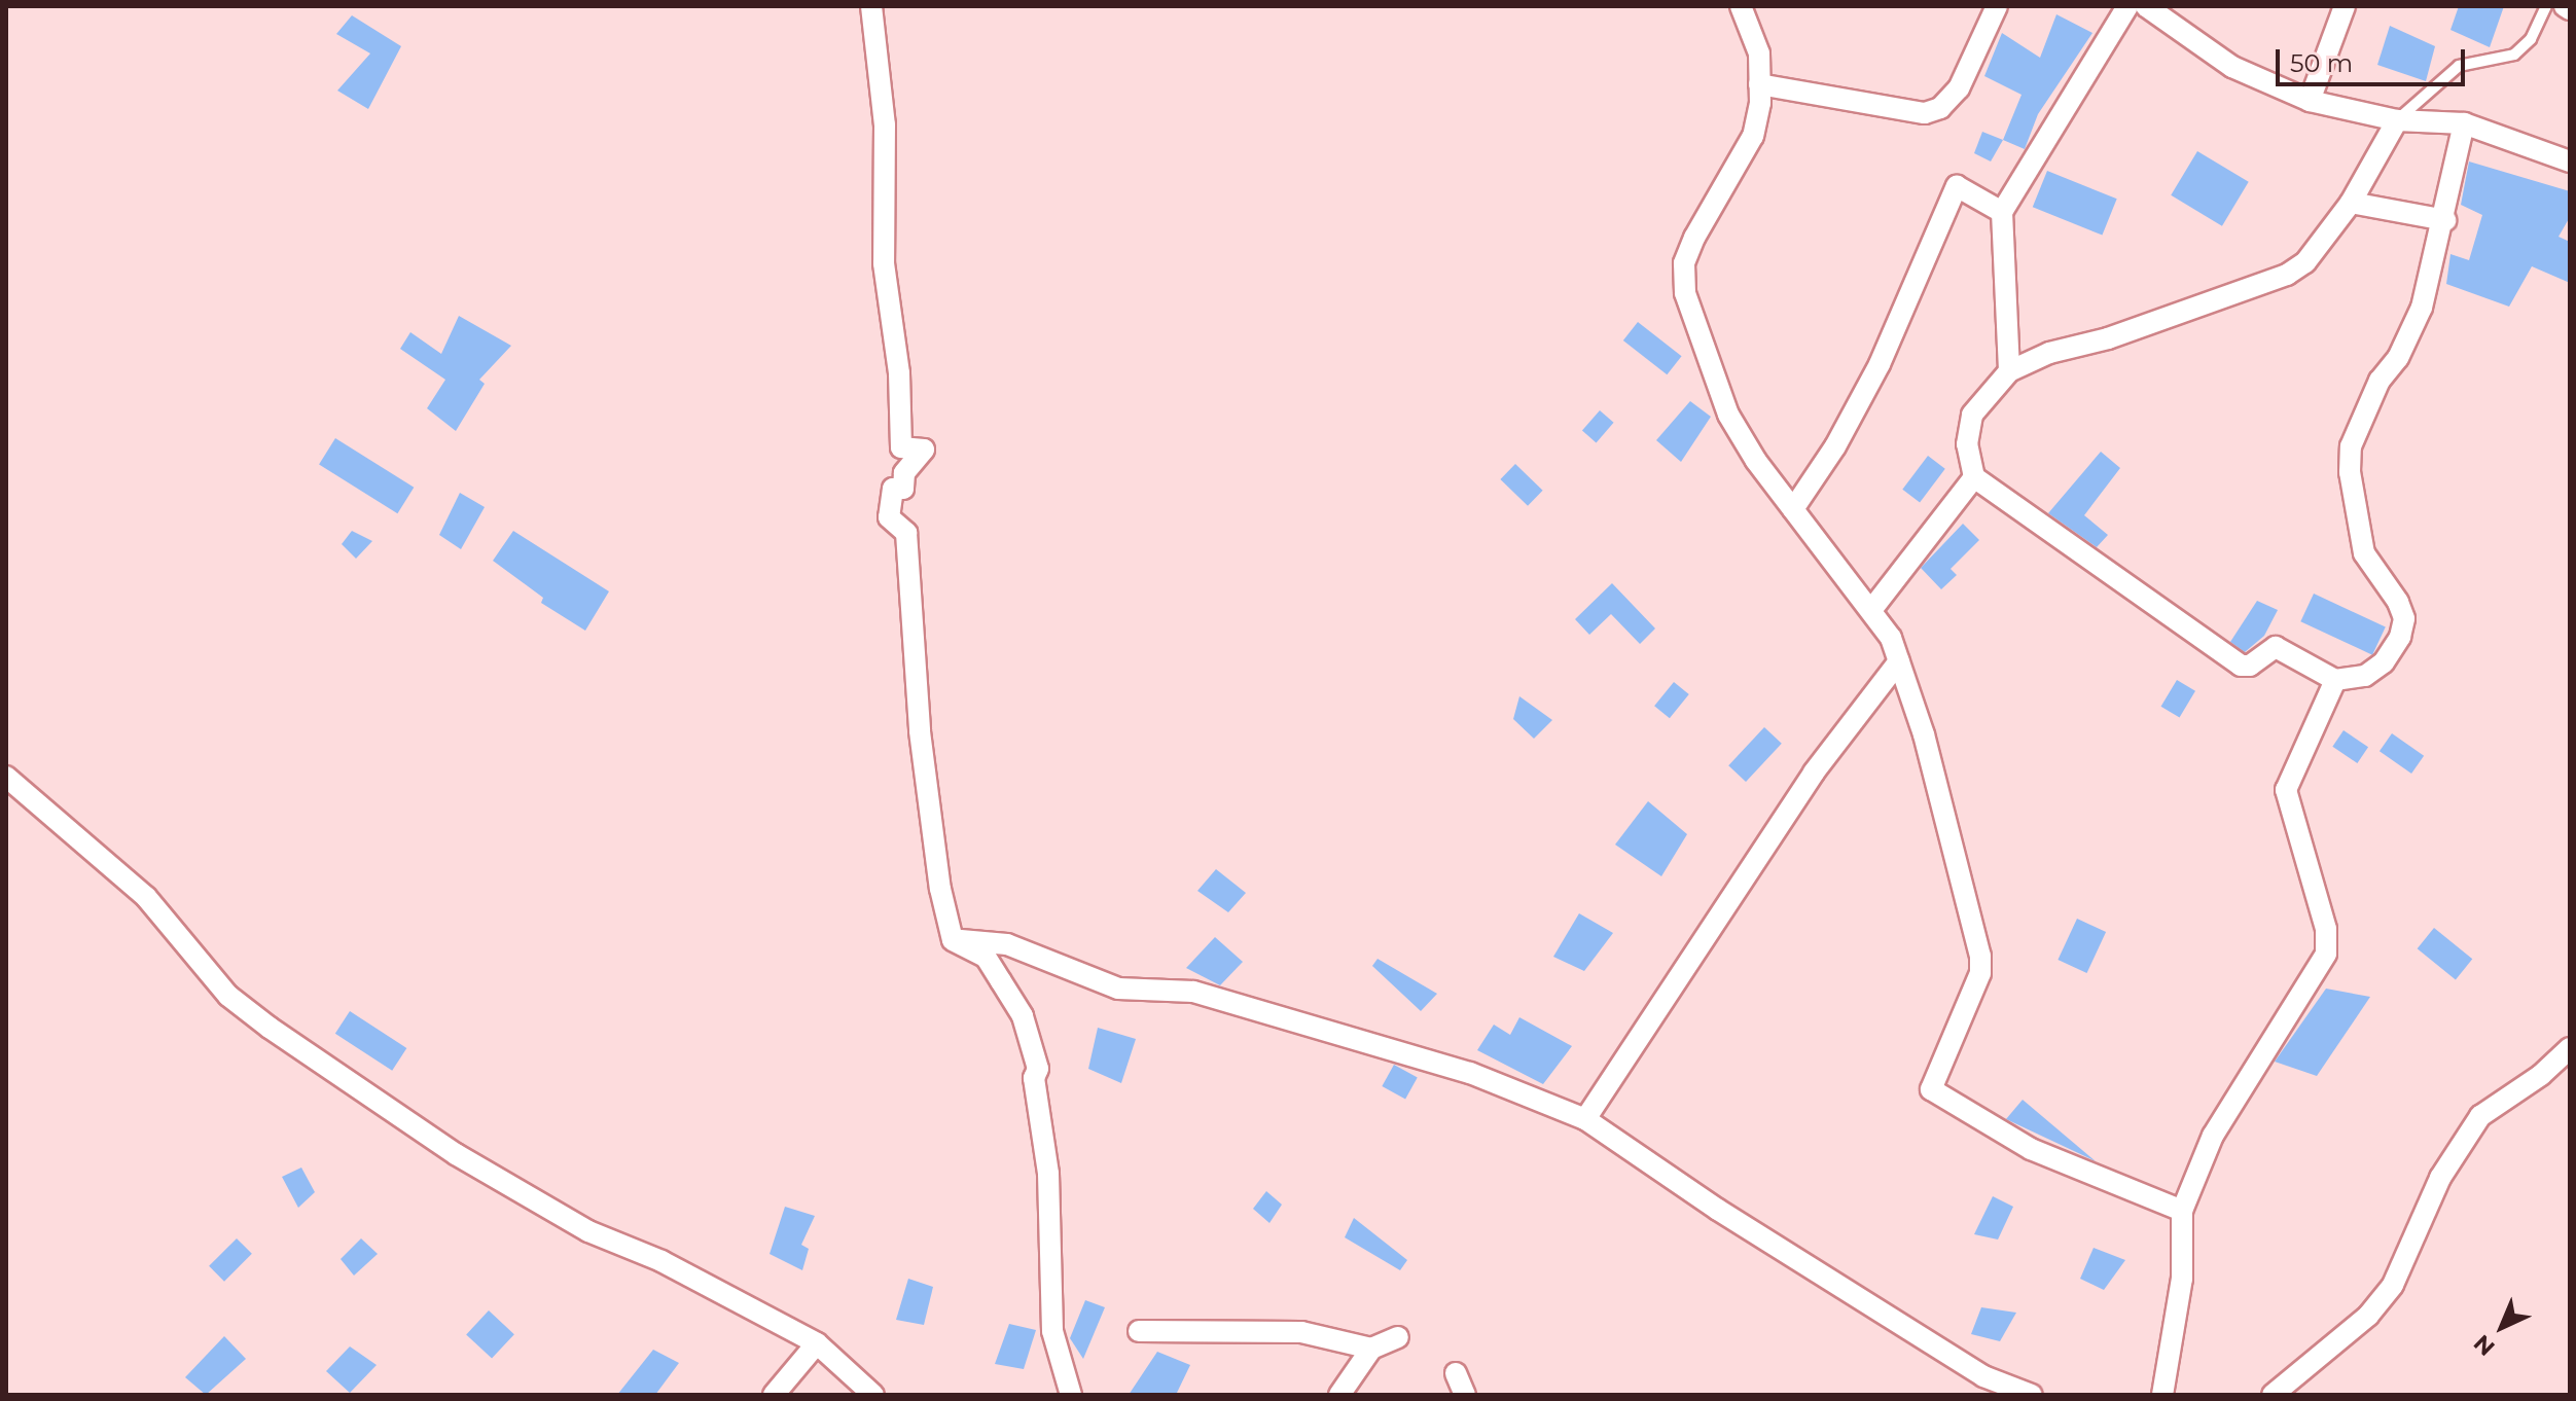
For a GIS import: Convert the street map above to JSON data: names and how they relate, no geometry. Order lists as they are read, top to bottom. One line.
{"scale_bar":"50 m","north":"bottom left"}
